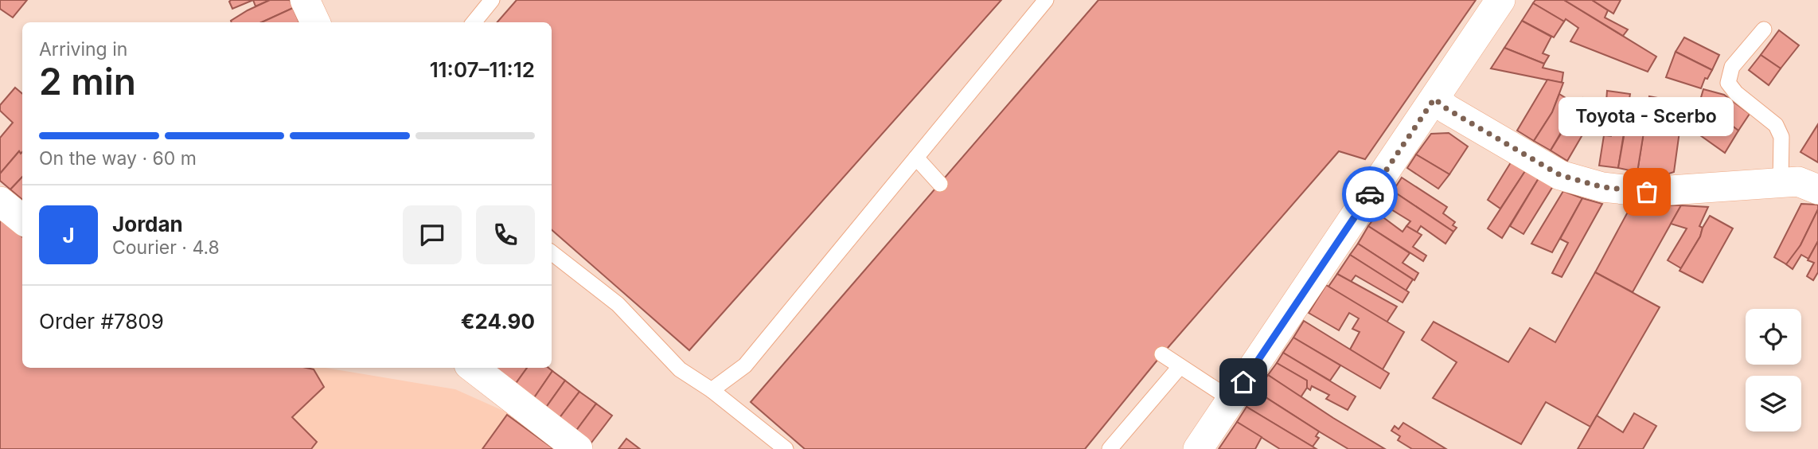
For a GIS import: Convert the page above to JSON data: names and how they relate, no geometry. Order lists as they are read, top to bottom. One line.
{"places":["Toyota - Scerbo"],"page":{"heading":["2 min","Arriving in","11:07–11:12"],"panel":["Jordan","Courier · 4.8","Order #7809","€24.90"],"bubble":"Toyota - Scerbo","bar":"On the way · 60 m","round":"J"}}
